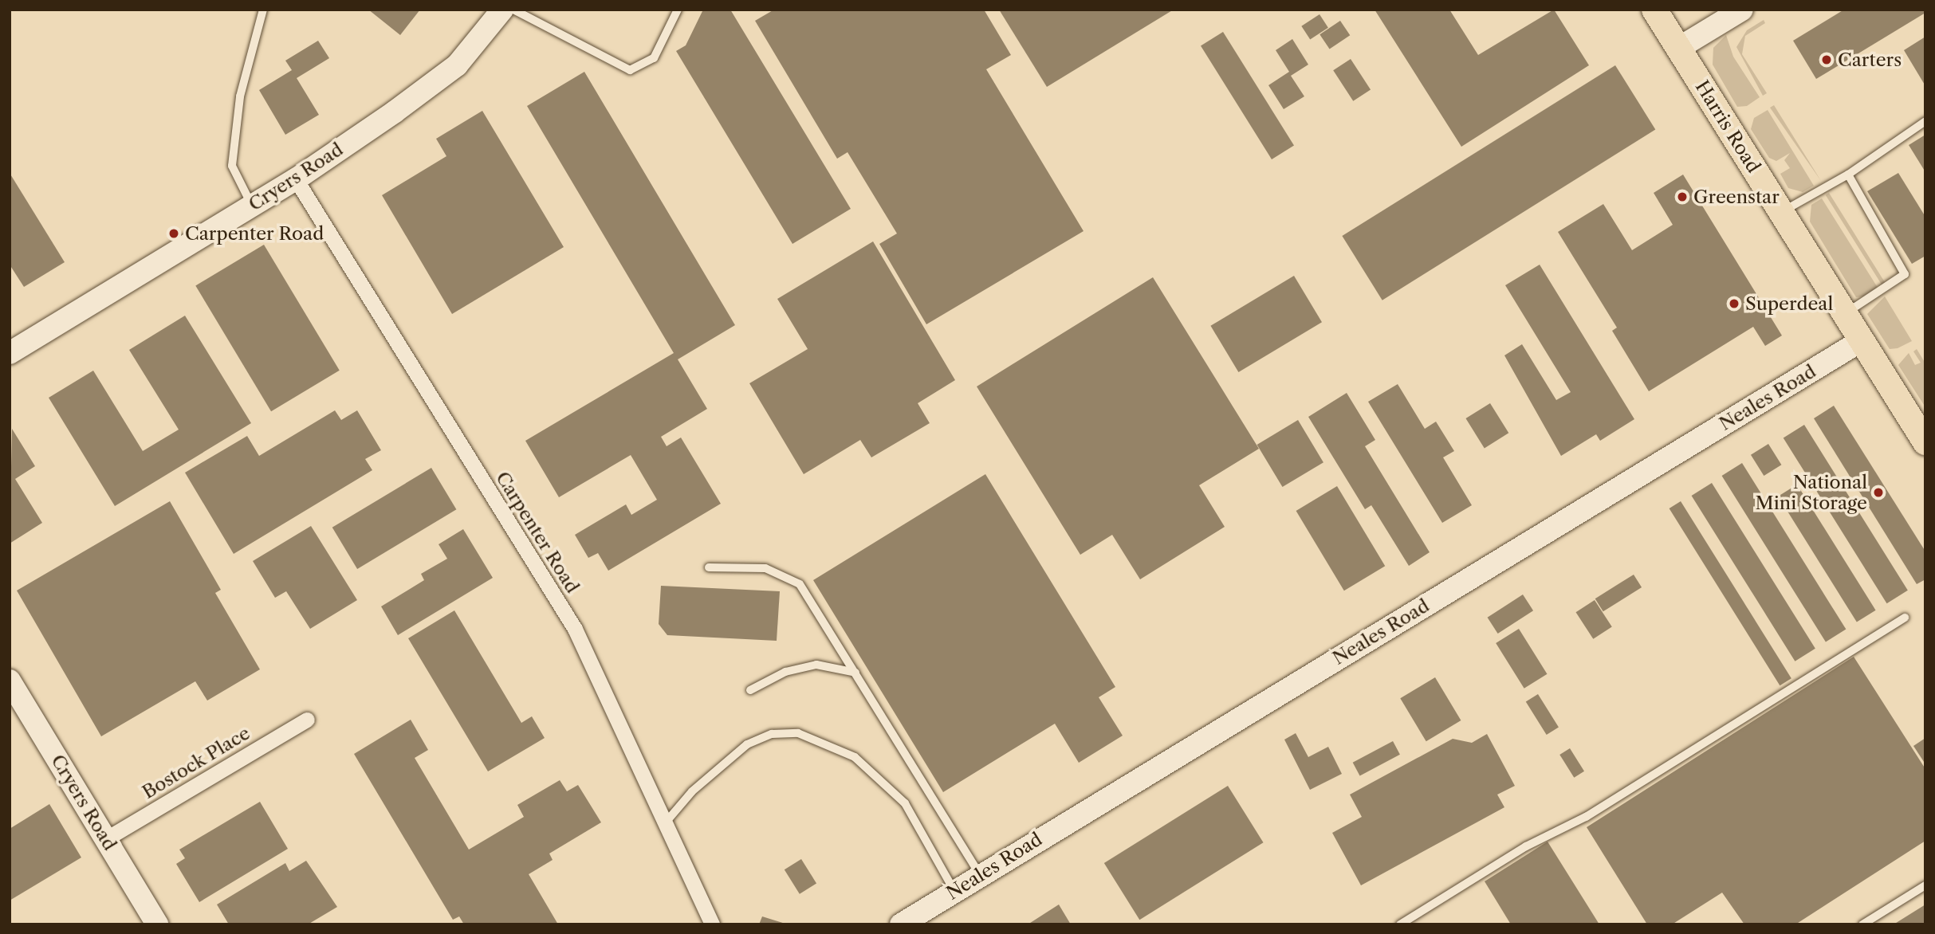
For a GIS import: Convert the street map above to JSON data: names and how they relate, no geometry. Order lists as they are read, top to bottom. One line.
{"streets":{"main road":["Harris Road"],"street":["Cryers Road","Neales Road","Carpenter Road","Bostock Place"]},"crossings":[["Harris Road","Neales Road"],["Cryers Road","Carpenter Road"],["Cryers Road","Bostock Place"]],"places":["Carters","Greenstar","Carpenter Road","Superdeal","National Mini Storage"]}
